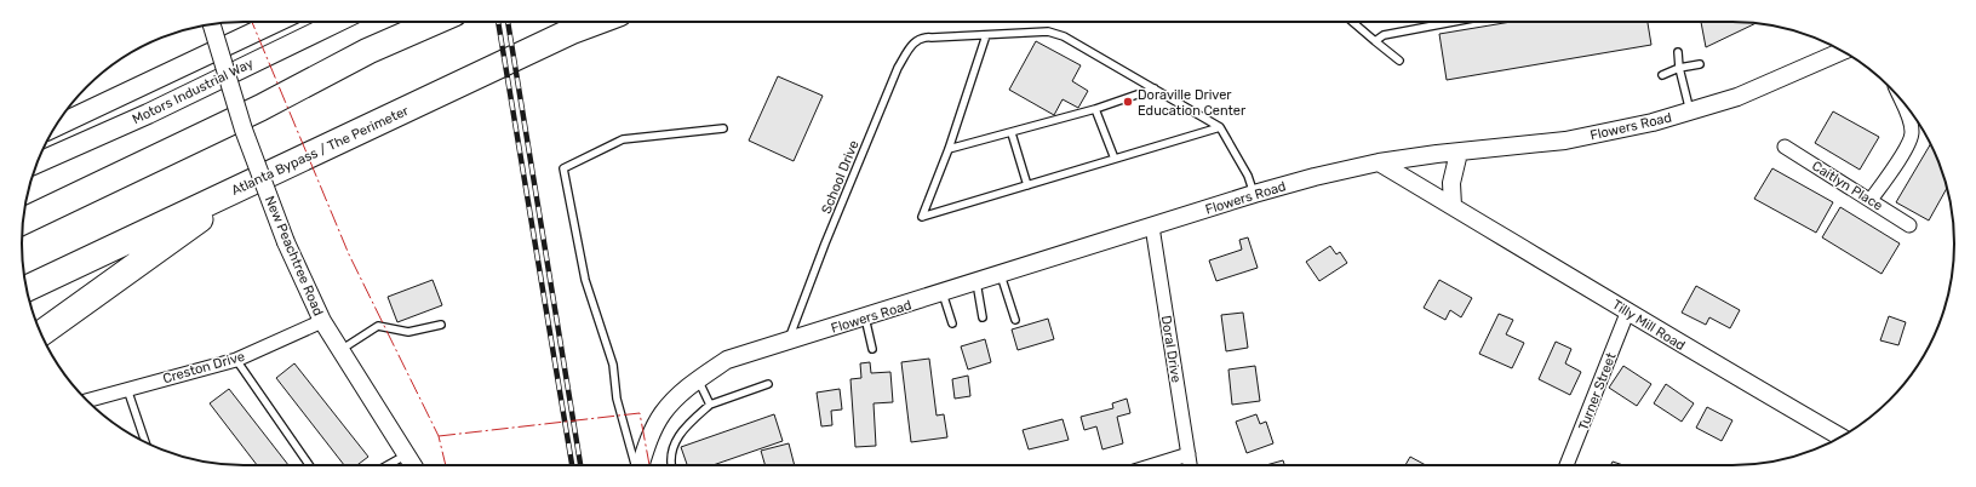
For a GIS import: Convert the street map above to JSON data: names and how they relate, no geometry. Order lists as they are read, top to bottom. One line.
{"streets":{"highway":["Atlanta Bypass / The Perimeter"],"main road":["Motors Industrial Way"],"street":["Flowers Road","Caitlyn Place","New Peachtree Road","Tilly Mill Road","Doral Drive","Creston Drive","Turner Street"],"lane":["School Drive"]},"crossings":[["Flowers Road","School Drive"],["Flowers Road","Tilly Mill Road"],["Flowers Road","Doral Drive"],["New Peachtree Road","Creston Drive"],["Tilly Mill Road","Turner Street"]],"places":["Doraville Driver Education Center"]}
